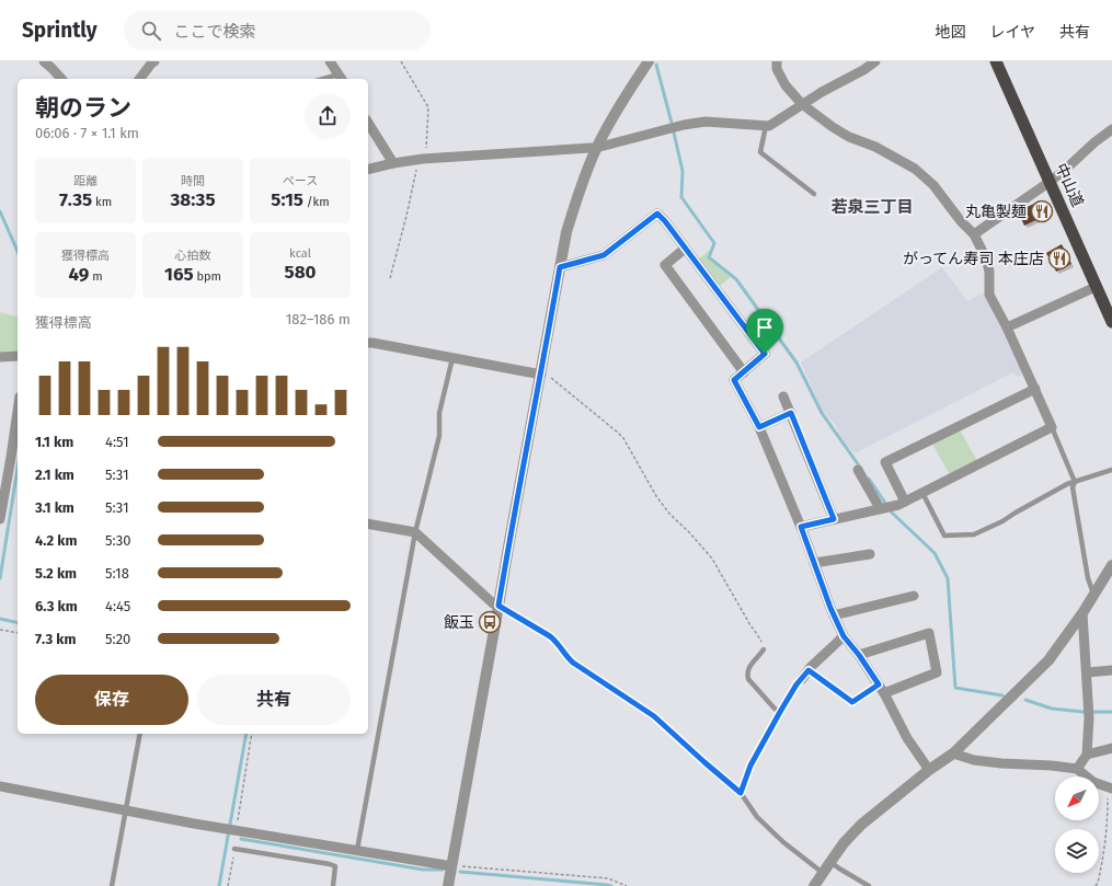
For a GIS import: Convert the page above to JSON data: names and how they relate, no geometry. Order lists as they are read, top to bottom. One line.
{"streets":{"highway":["中山道"]},"districts":["若泉三丁目"],"places":{"restaurant":["丸亀製麺","がってん寿司 本庄店"],"bus stop":["飯玉"]},"north":"bottom left","page":{"header":"Sprintly","search":"ここで検索","nav":["地図","レイヤ","共有"],"heading":["朝のラン","06:06 · 7 × 1.1 km"],"stats":[["距離","7.35 km"],["時間","38:35"],["ペース","5:15 /km"],["獲得標高","49 m"],["心拍数","165 bpm"],["kcal","580"]],"chart":["獲得標高","182–186 m"],"list":[{"name":"1.1 km","note":"4:51"},{"name":"2.1 km","note":"5:31"},{"name":"3.1 km","note":"5:31"},{"name":"4.2 km","note":"5:30"},{"name":"5.2 km","note":"5:18"},{"name":"6.3 km","note":"4:45"},{"name":"7.3 km","note":"5:20"}],"buttons":["保存","共有"]}}
